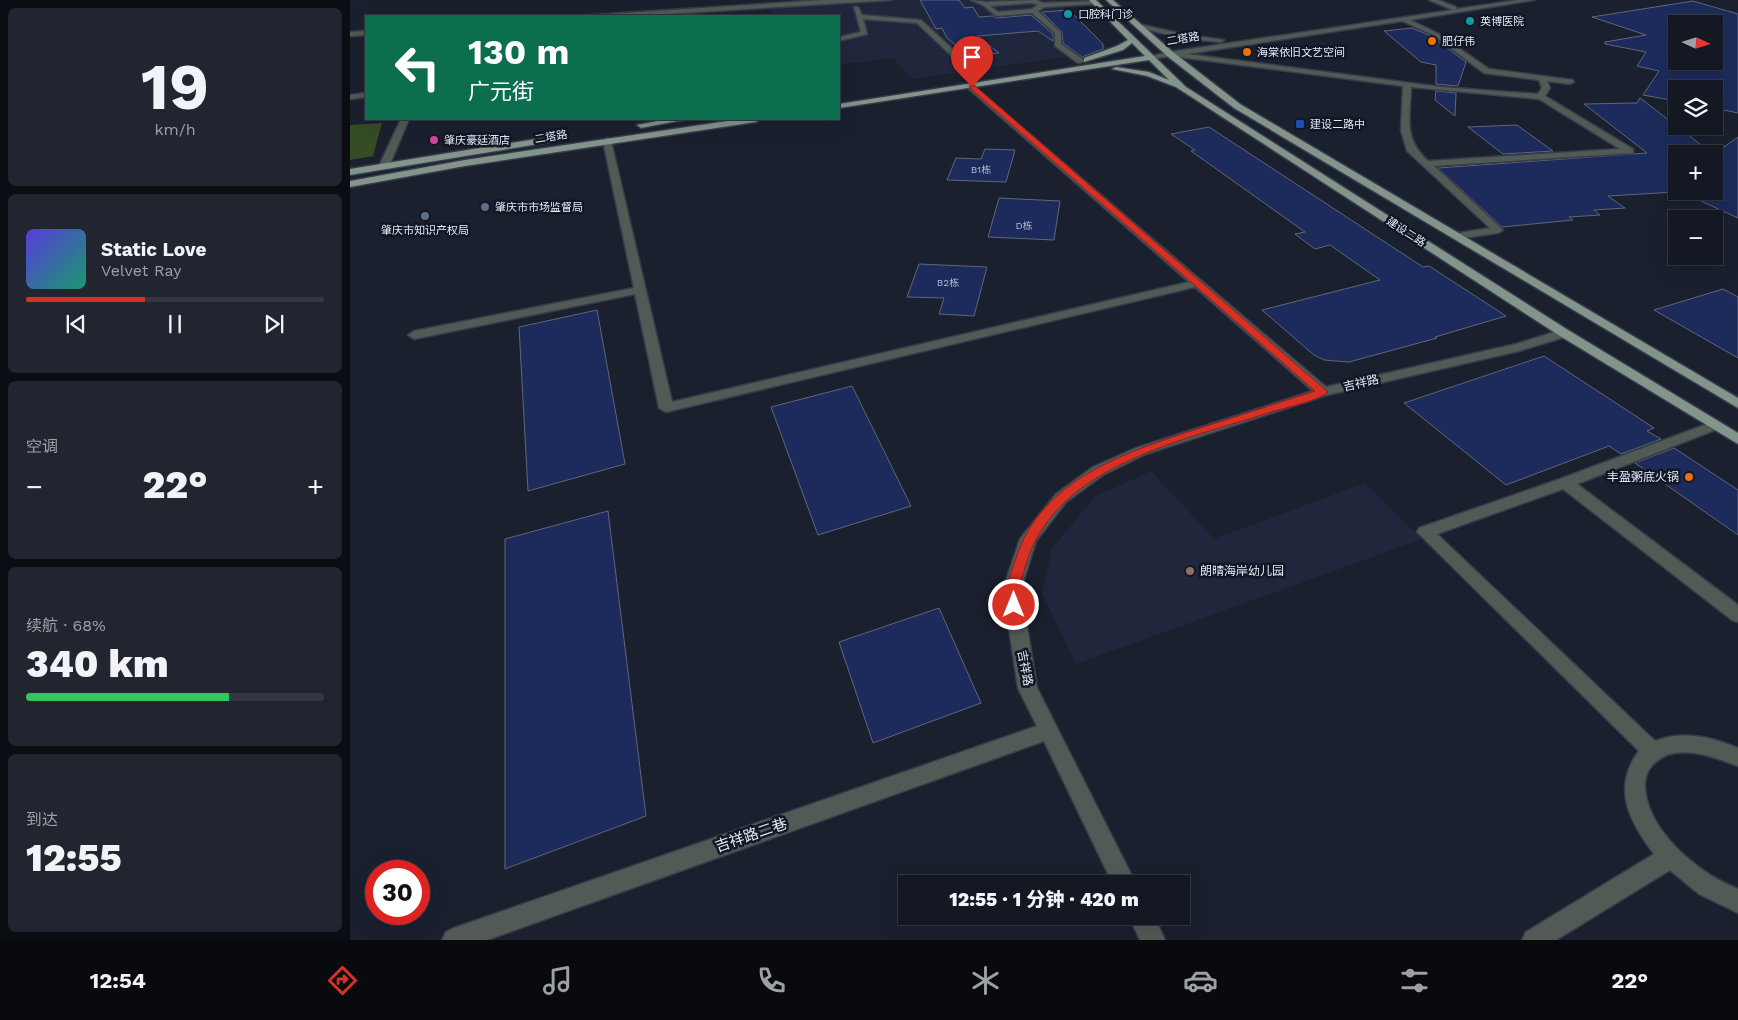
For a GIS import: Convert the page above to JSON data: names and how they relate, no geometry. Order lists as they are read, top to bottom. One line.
{"streets":{"main road":["二塔路","建设二路"],"street":["吉祥路","吉祥路二巷"]},"crossings":[["二塔路","建设二路"],["建设二路","吉祥路"],["吉祥路","吉祥路二巷"]],"places":{"other":["口腔科门诊","英博医院","肥仔伟","海棠依旧文艺空间","肇庆豪廷酒店","肇庆市市场监督局","肇庆市知识产权局","丰盈粥底火锅","朗晴海岸幼儿园"],"transit":["建设二路中"]},"house_numbers":["B1栋","D栋","B2栋"],"north":"right","page":{"tile":[["19","km/h"],"空调",["续航 · 68%","340 km"],["到达","12:55"]],"map_buttons":["+","−"],"turn":["130 m","广元街"],"song":["Static Love","Velvet Ray"],"heat":["−","22°","+"],"limit":"30","trip":"12:55 · 1 分钟 · 420 m","tabs":["12:54","22°"]}}
